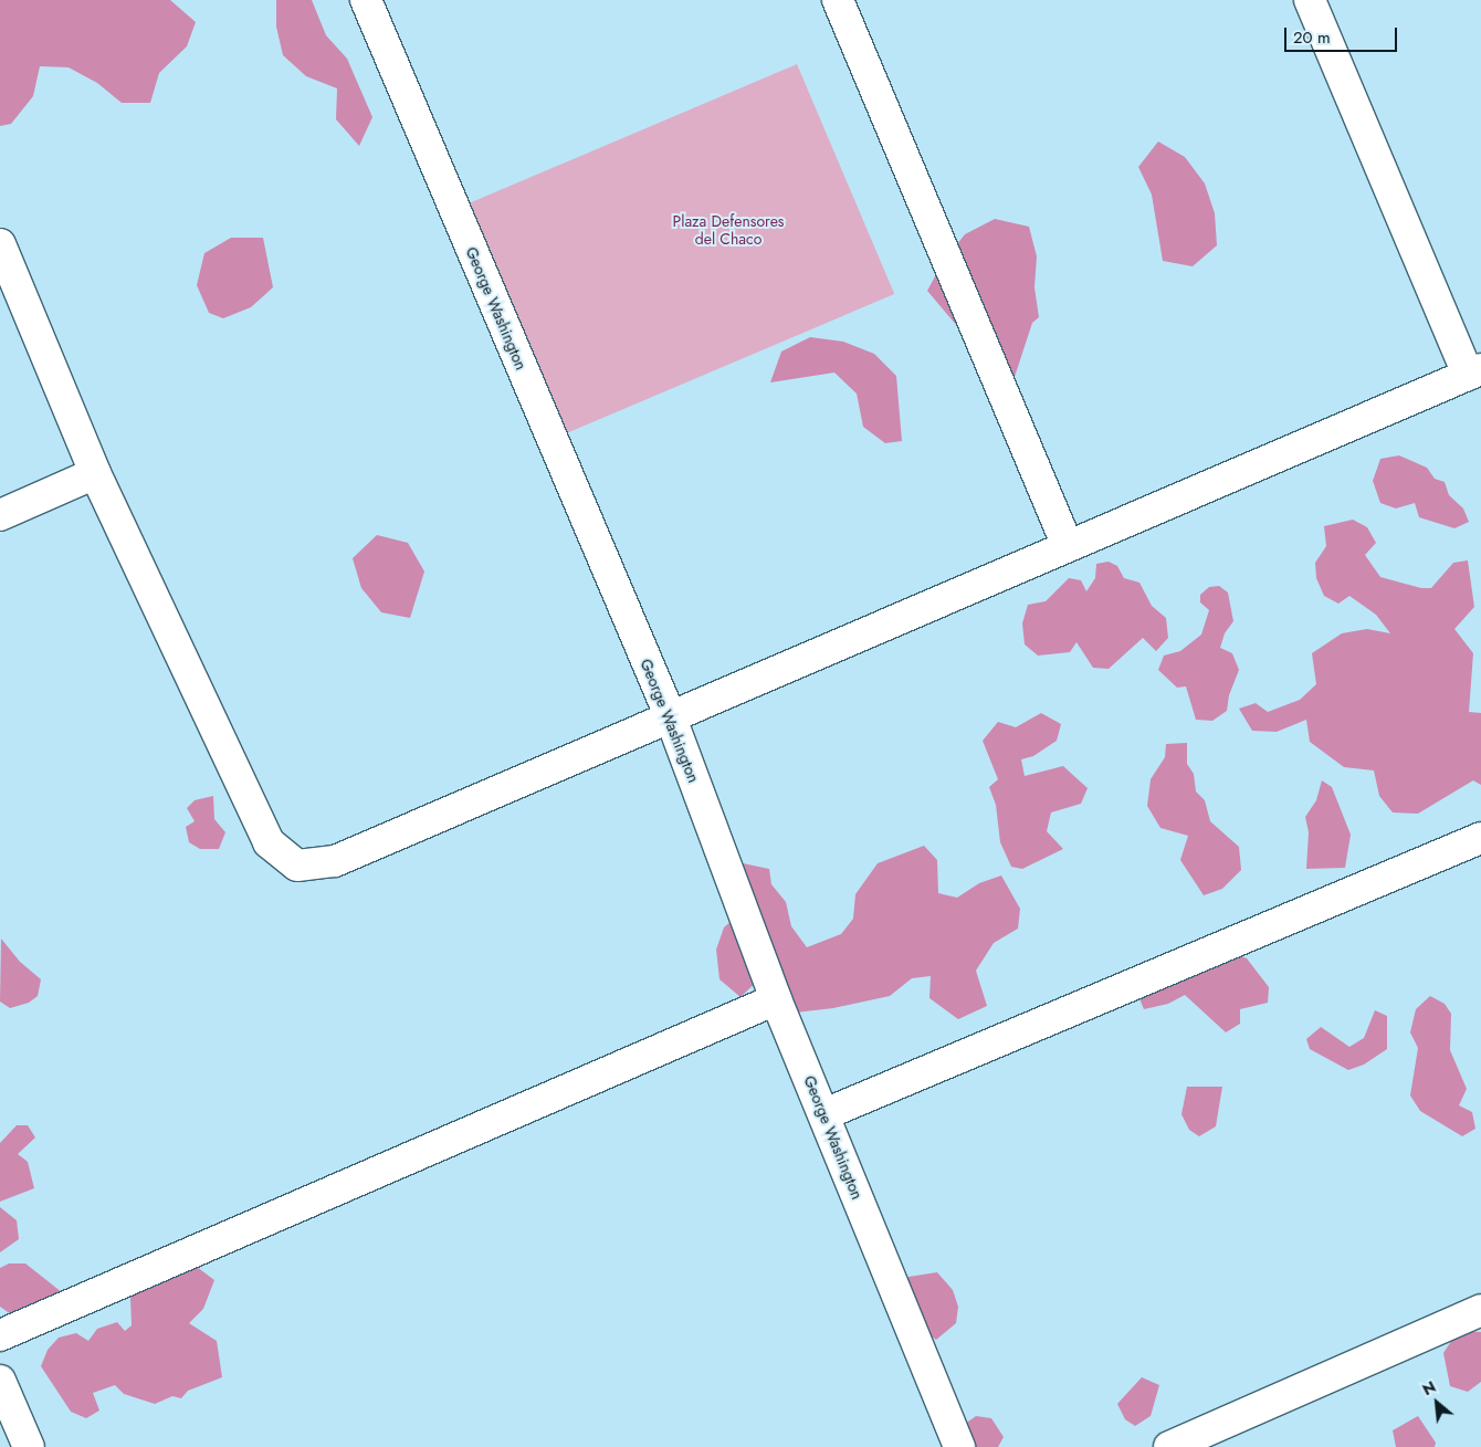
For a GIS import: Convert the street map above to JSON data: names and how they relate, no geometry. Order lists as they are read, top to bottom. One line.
{"streets":{"street":["George Washington"]},"parks":["Plaza Defensores del Chaco"],"scale_bar":"20 m","north":"top left"}
